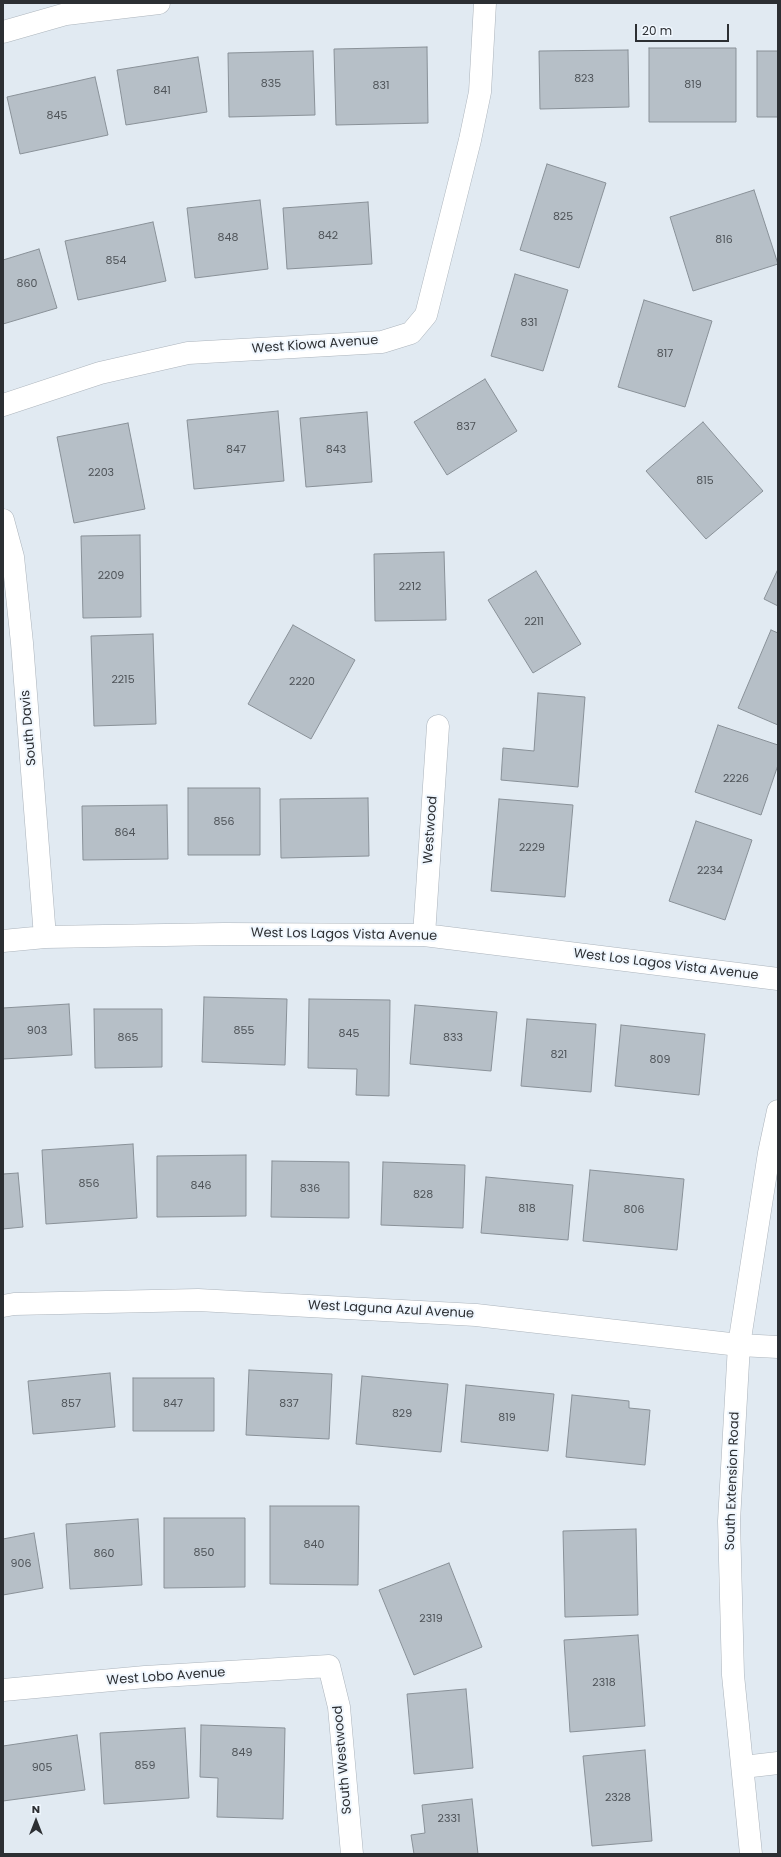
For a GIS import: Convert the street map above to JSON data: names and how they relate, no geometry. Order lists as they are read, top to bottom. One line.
{"streets":{"street":["West Kiowa Avenue","South Davis","Westwood","West Los Lagos Vista Avenue","West Laguna Azul Avenue","South Extension Road","West Lobo Avenue","South Westwood"]},"crossings":[["South Davis","West Los Lagos Vista Avenue"],["Westwood","West Los Lagos Vista Avenue"],["West Laguna Azul Avenue","South Extension Road"],["West Lobo Avenue","South Westwood"]],"house_numbers":["823","835","819","831","841","845","825","842","848","816","854","860","831","817","837","847","843","2203","815","2209","2212","2211","2215","2220","2226","856","864","2229","2234","903","855","845","865","833","821","809","856","846","836","828","818","806","857","847","837","829","819","840","850","860","906","2319","2318","849","859","905","2328","2331"],"scale_bar":"20 m","north":"top"}
